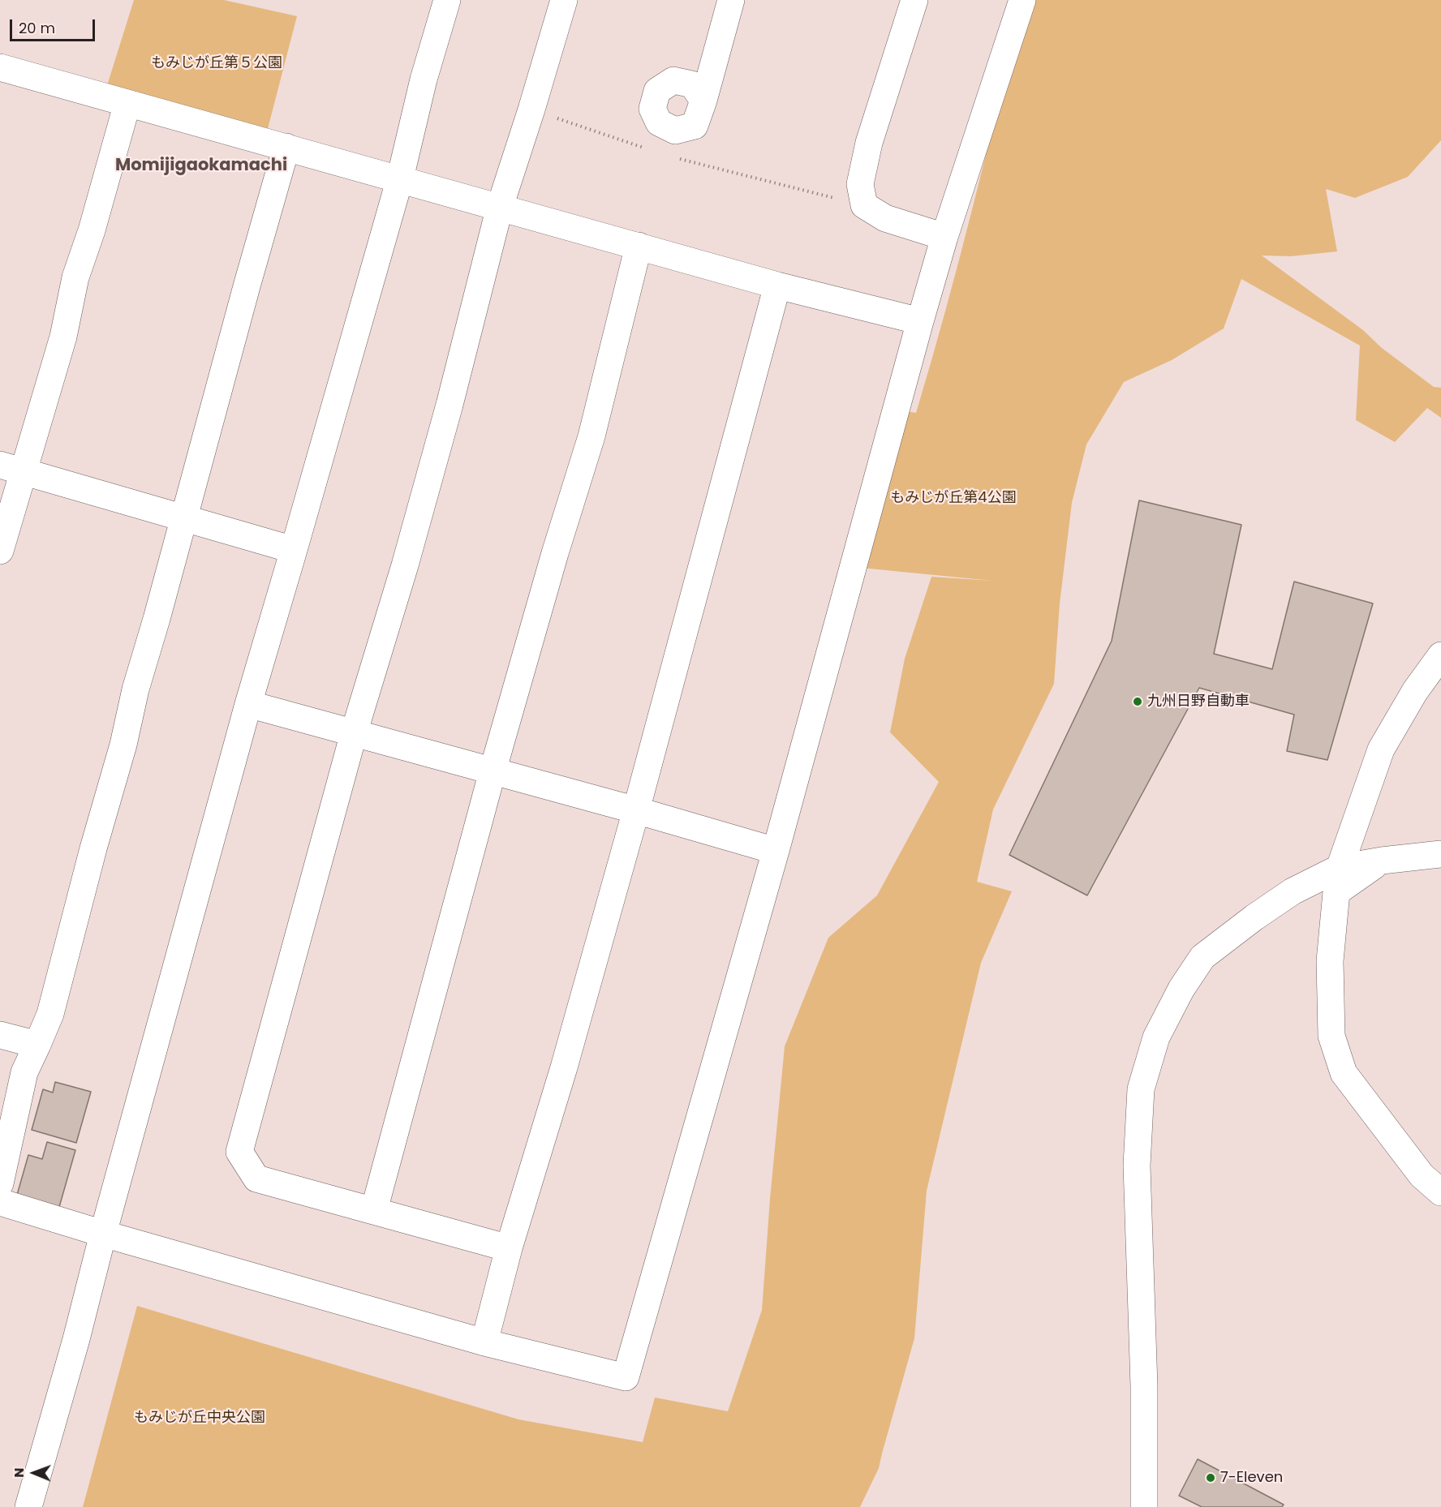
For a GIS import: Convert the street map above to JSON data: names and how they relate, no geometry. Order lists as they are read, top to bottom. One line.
{"districts":["Momijigaokamachi"],"parks":["もみじが丘第５公園","もみじが丘第4公園","もみじが丘中央公園"],"places":["九州日野自動車","7-Eleven"],"scale_bar":"20 m","north":"left"}
